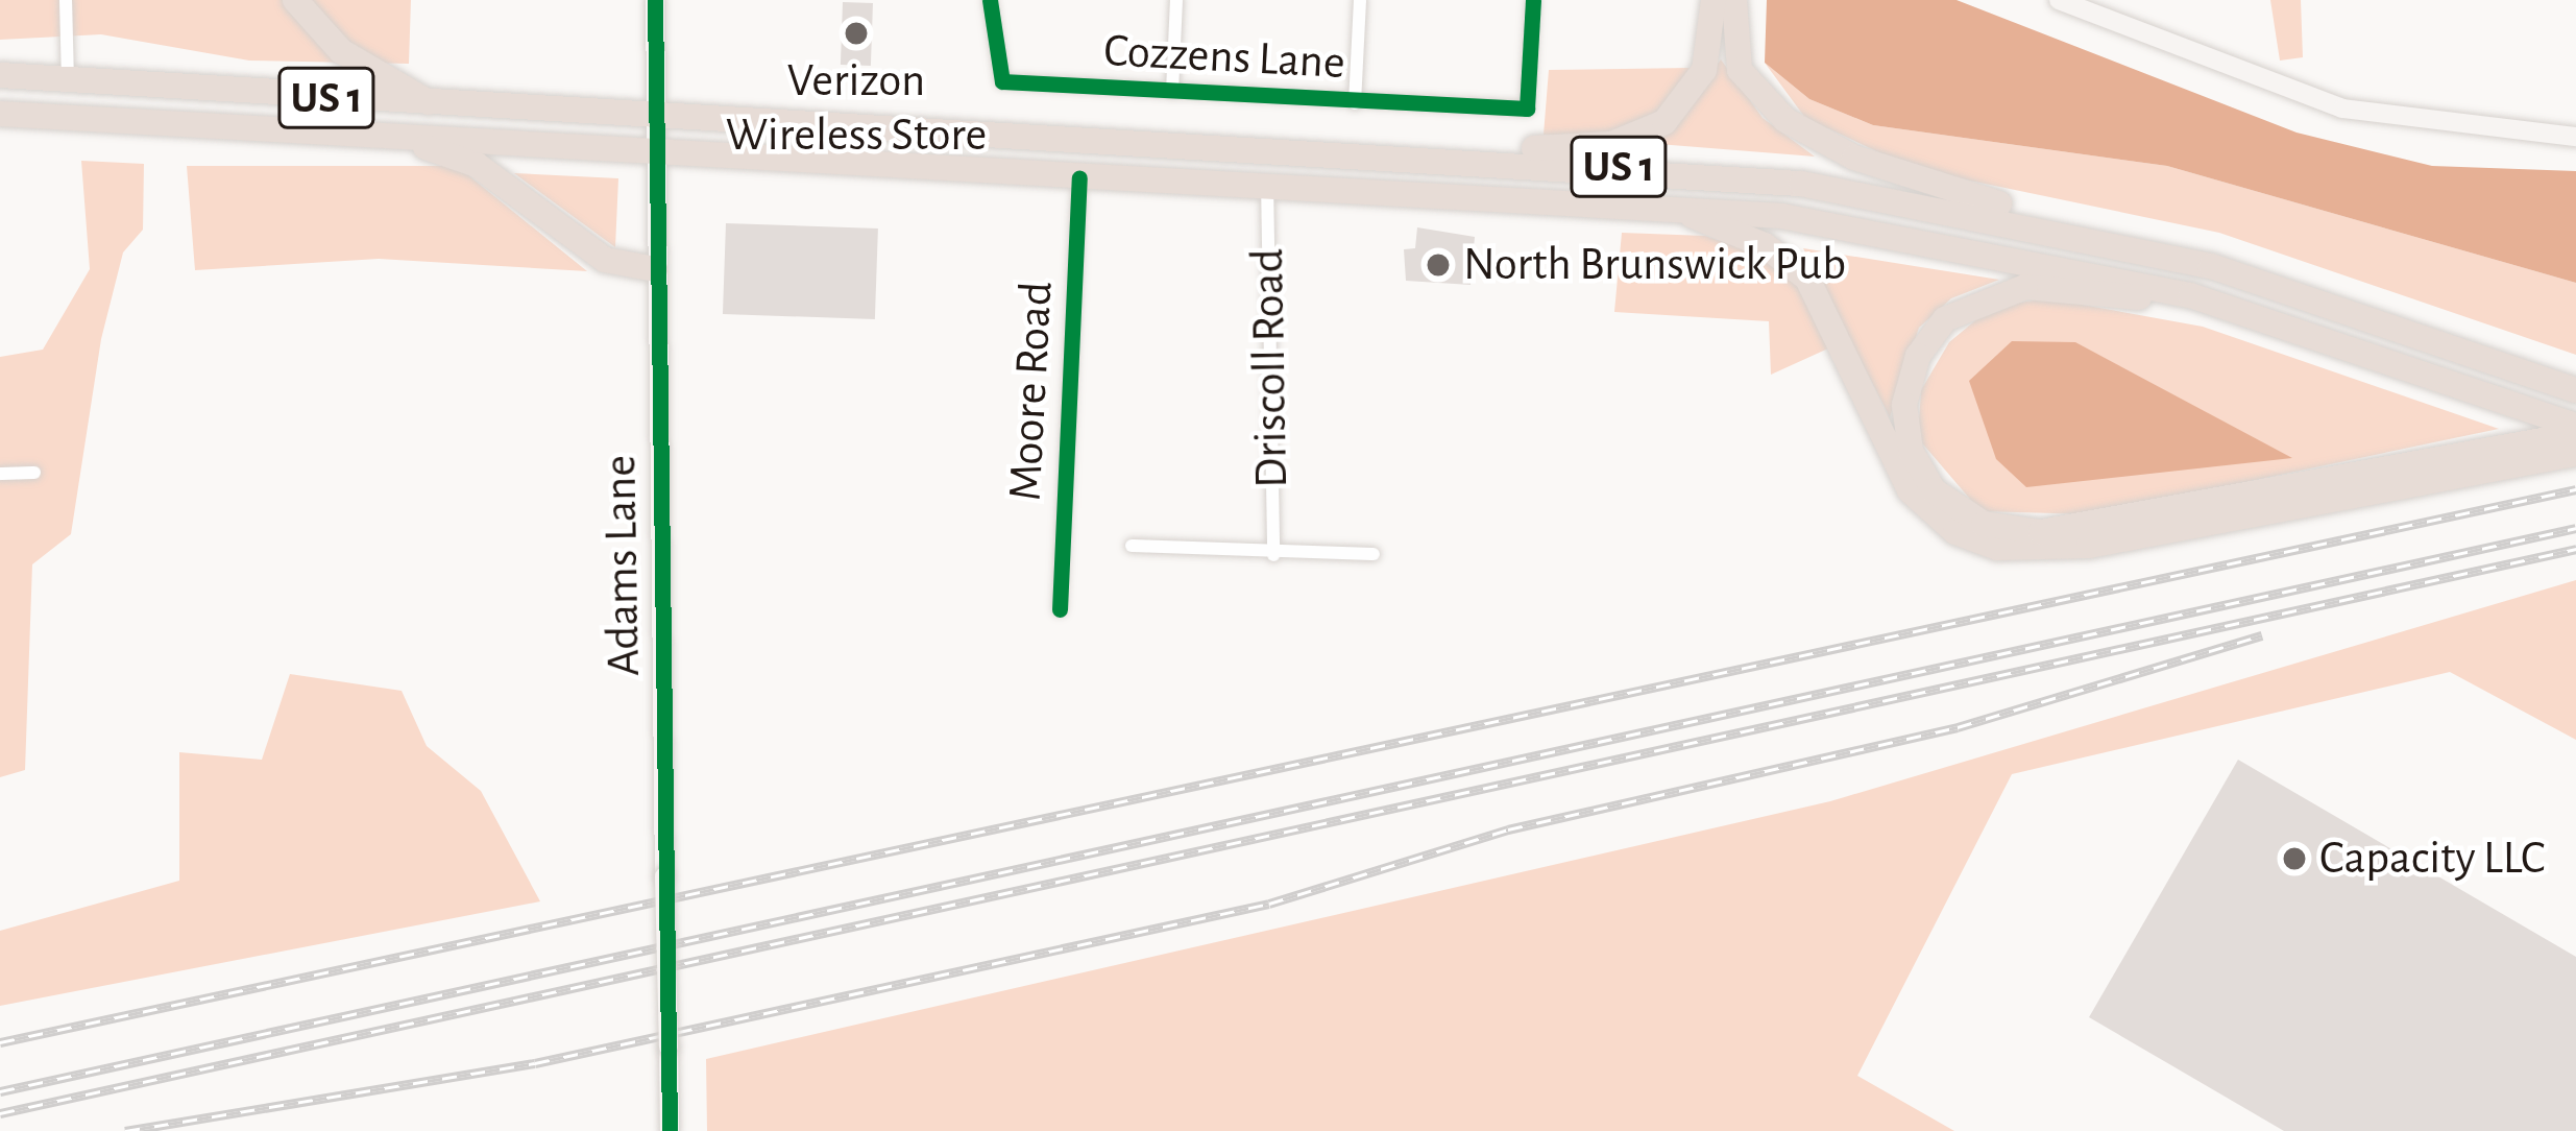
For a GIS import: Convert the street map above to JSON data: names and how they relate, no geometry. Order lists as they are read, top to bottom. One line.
{"streets":{"highway":["US 1"],"street":["Cozzens Lane","Driscoll Road","Moore Road","Adams Lane"]},"crossings":[["US 1","Driscoll Road"],["US 1","Moore Road"],["US 1","Adams Lane"]],"places":["Verizon Wireless Store","North Brunswick Pub","Capacity LLC"]}
